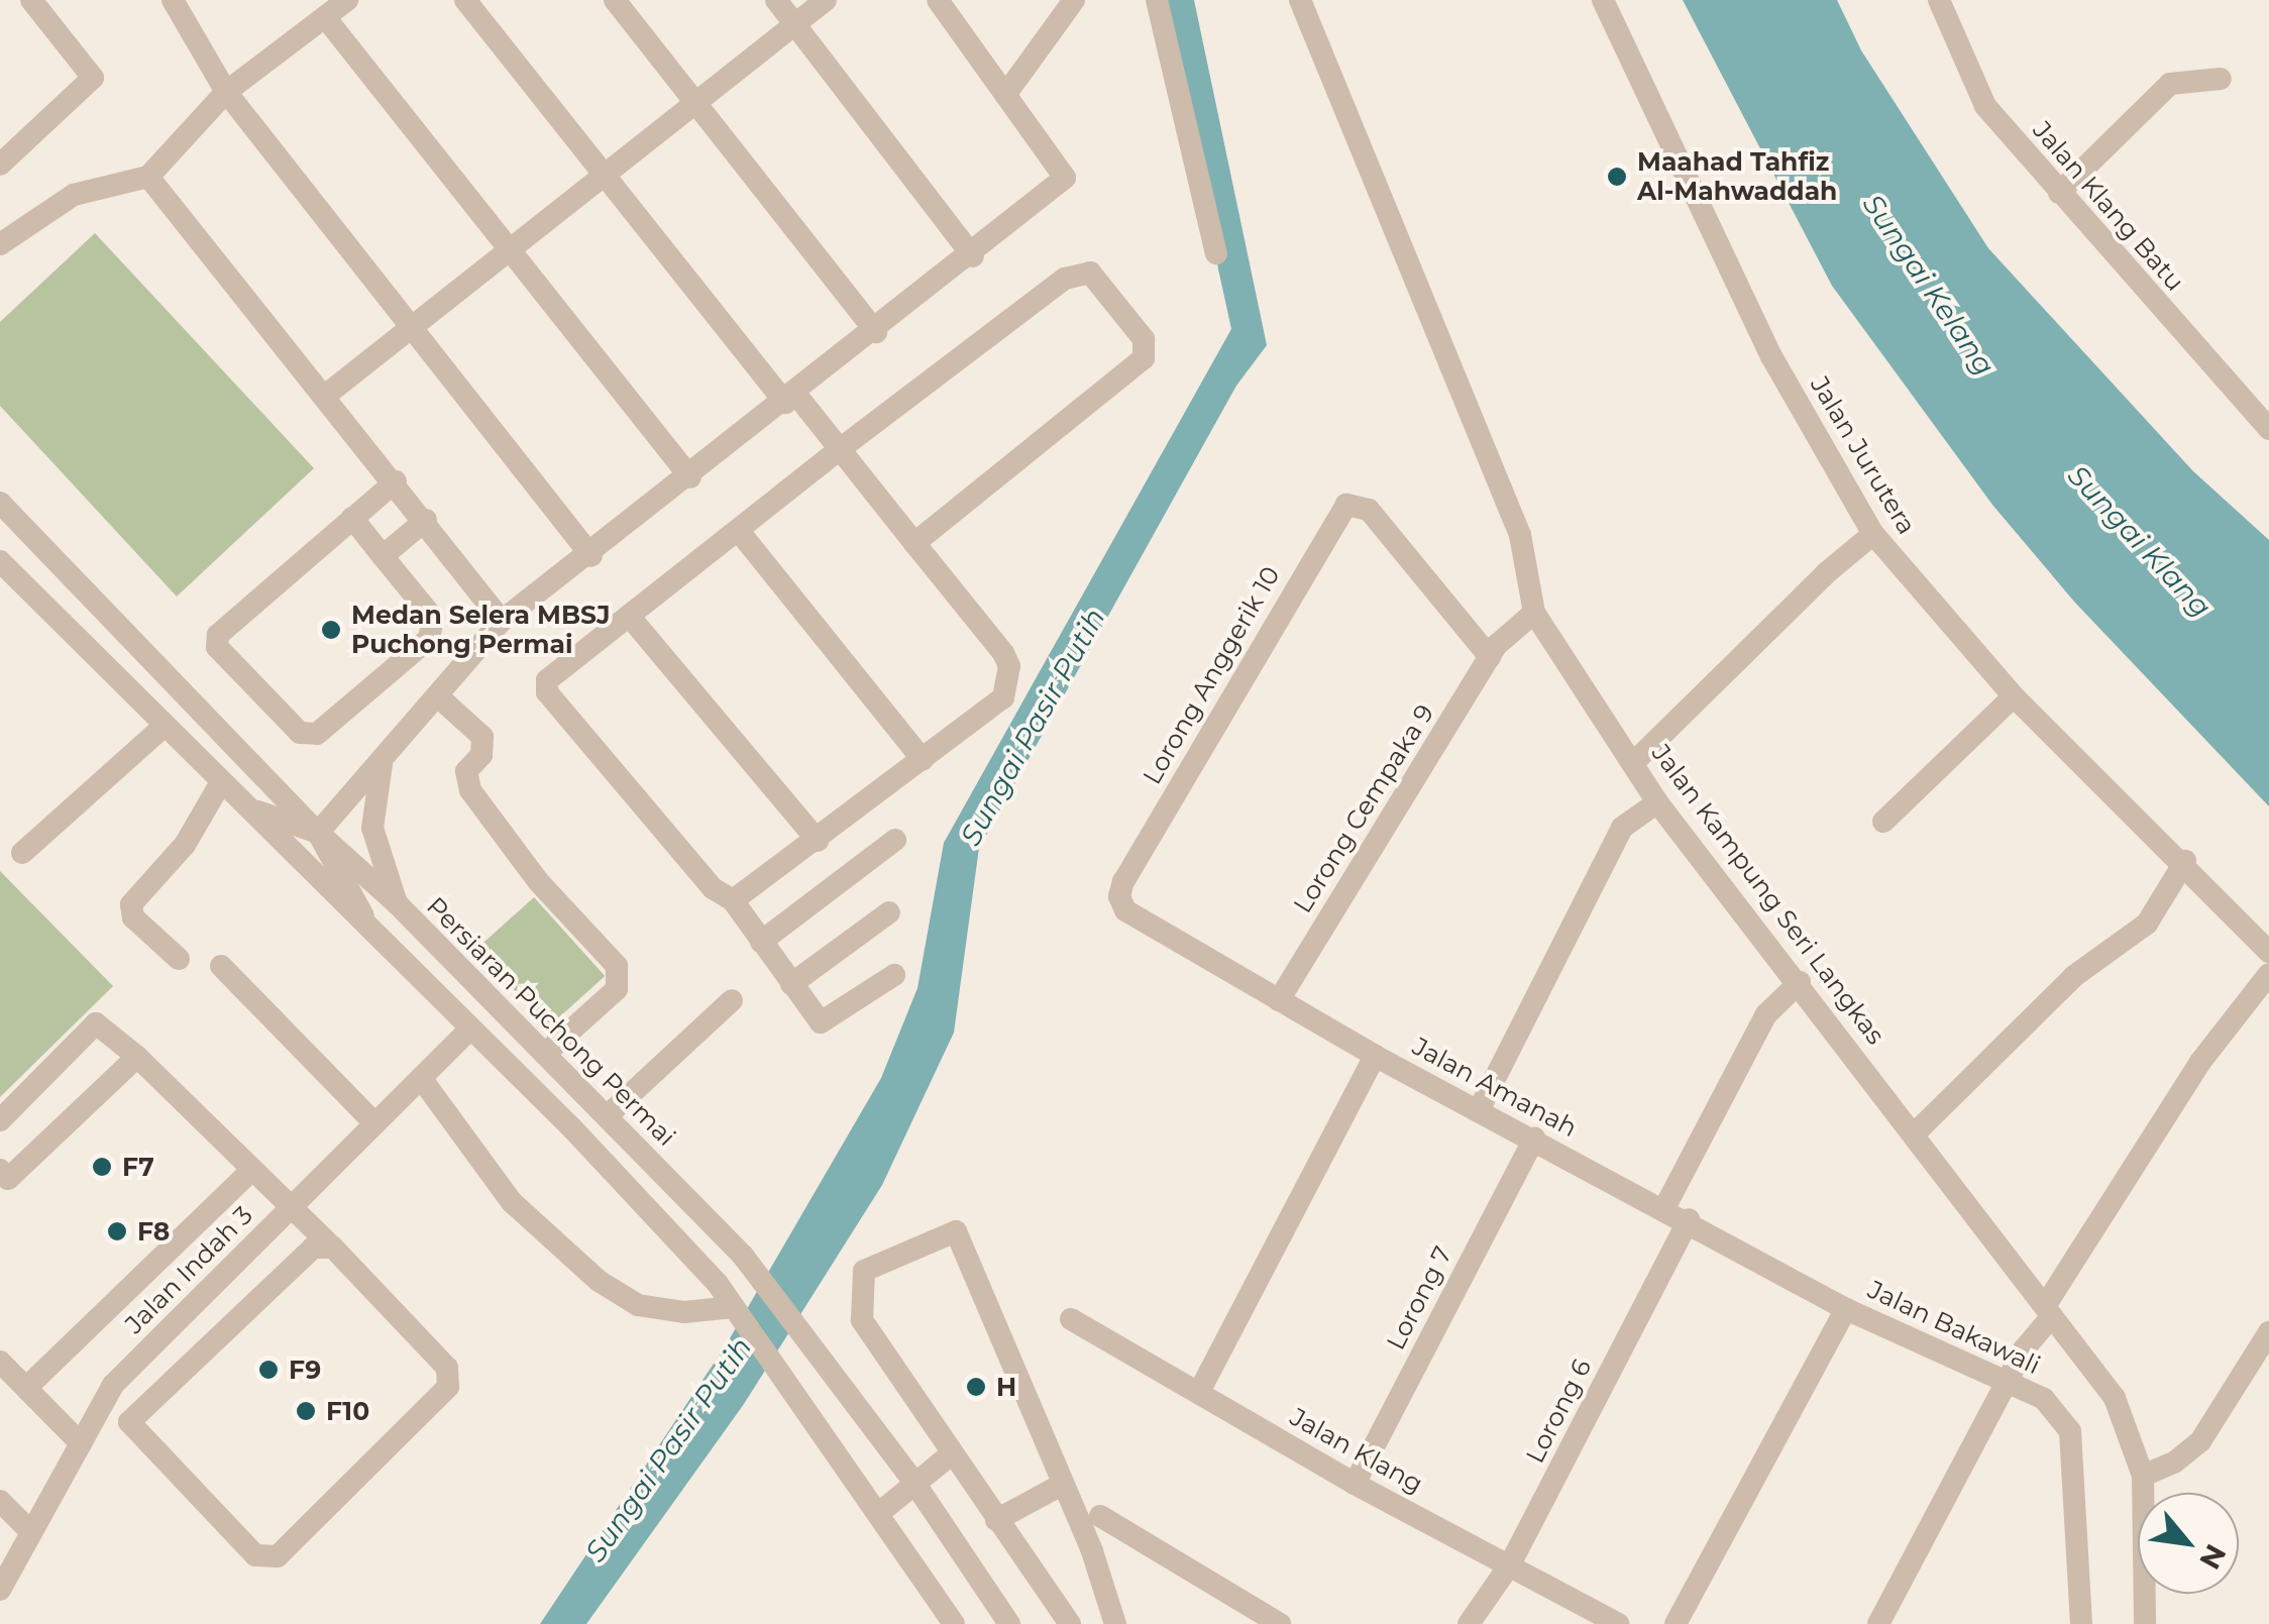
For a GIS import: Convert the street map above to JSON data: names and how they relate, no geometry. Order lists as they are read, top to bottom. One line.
{"streets":{"street":["Jalan Klang Batu","Jalan Jurutera","Lorong Anggerik 10","Lorong Cempaka 9","Jalan Kampung Seri Langkas","Persiaran Puchong Permai","Jalan Amanah","Jalan Indah 3","Lorong 7","Jalan Bakawali","Lorong 6","Jalan Klang"]},"crossings":[["Lorong Anggerik 10","Lorong Cempaka 9"],["Lorong Anggerik 10","Jalan Amanah"],["Lorong Cempaka 9","Jalan Kampung Seri Langkas"],["Lorong Cempaka 9","Jalan Amanah"],["Jalan Amanah","Lorong 7"],["Jalan Amanah","Jalan Bakawali"],["Jalan Amanah","Lorong 6"],["Lorong 7","Jalan Klang"],["Jalan Bakawali","Lorong 6"],["Lorong 6","Jalan Klang"]],"water":["Sungai Kelang","Sungai Klang","Sungai Pasir Putih"],"places":["Maahad Tahfiz Al-Mahwaddah","Medan Selera MBSJ Puchong Permai","F7","F8","F9","H","F10"],"north":"bottom right"}
